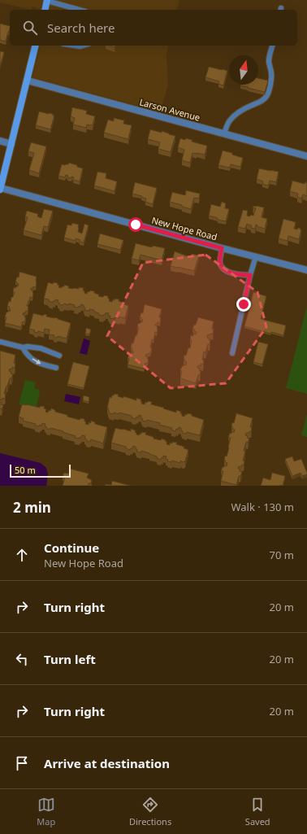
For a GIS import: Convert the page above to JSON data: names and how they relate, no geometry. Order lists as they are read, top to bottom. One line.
{"streets":{"street":["Larson Avenue","New Hope Road"]},"scale_bar":"50 m","north":"top","page":{"search":"Search here","scale":"50 m","heading":["2 min","Walk · 130 m"],"list":[["Continue","New Hope Road","70 m"],["Turn right","20 m"],["Turn left","20 m"],["Turn right","20 m"],"Arrive at destination"],"nav":["Map","Directions","Saved"]}}
